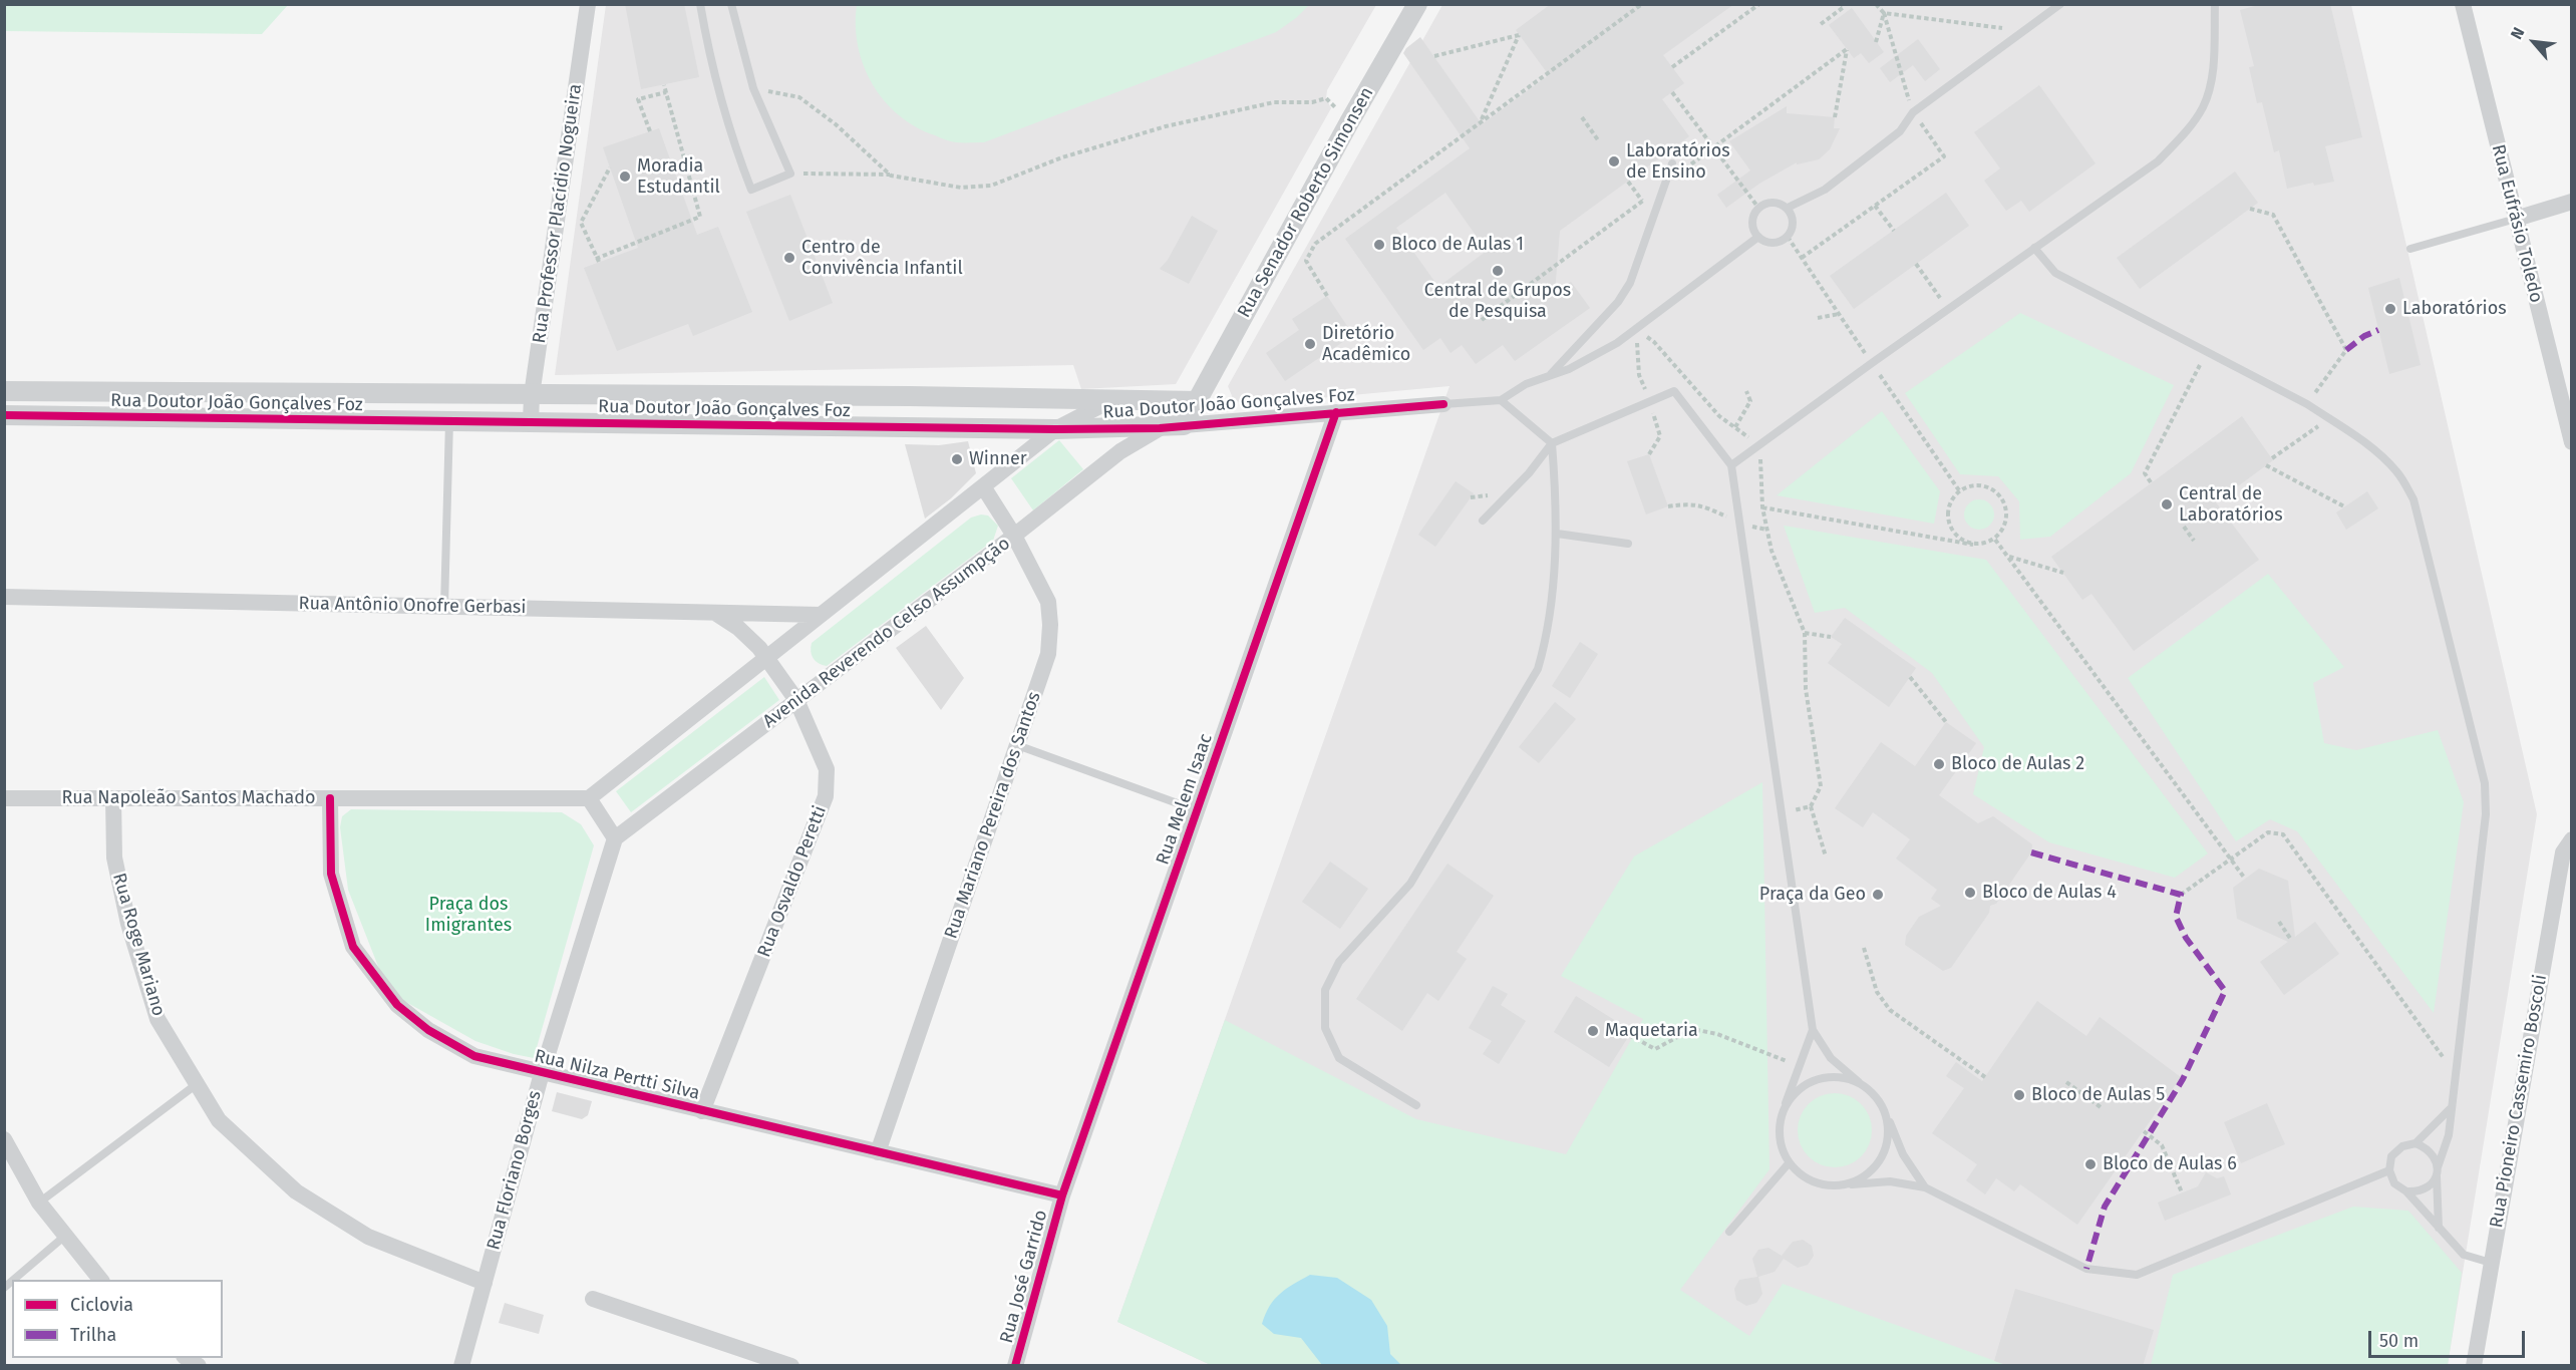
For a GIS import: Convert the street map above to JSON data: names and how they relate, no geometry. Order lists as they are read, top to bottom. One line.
{"streets":{"street":["Rua Senador Roberto Simonsen","Rua Professor Placídio Nogueira","Rua Eufrásio Toledo","Rua Doutor João Gonçalves Foz","Rua Antônio Onofre Gerbasi","Avenida Reverendo Celso Assumpção","Rua Napoleão Santos Machado","Rua Melem Isaac","Rua Mariano Pereira dos Santos","Rua Osvaldo Peretti","Rua Roge Mariano","Rua Nilza Pertti Silva","Rua Pioneiro Cassemiro Boscoli","Rua Floriano Borges","Rua José Garrido"]},"crossings":[["Rua Senador Roberto Simonsen","Rua Doutor João Gonçalves Foz"],["Rua Professor Placídio Nogueira","Rua Doutor João Gonçalves Foz"],["Rua Doutor João Gonçalves Foz","Avenida Reverendo Celso Assumpção"],["Rua Doutor João Gonçalves Foz","Rua Melem Isaac"],["Rua Antônio Onofre Gerbasi","Rua Osvaldo Peretti"],["Avenida Reverendo Celso Assumpção","Rua Mariano Pereira dos Santos"],["Avenida Reverendo Celso Assumpção","Rua Osvaldo Peretti"],["Avenida Reverendo Celso Assumpção","Rua Floriano Borges"],["Rua Napoleão Santos Machado","Rua Roge Mariano"],["Rua Napoleão Santos Machado","Rua Nilza Pertti Silva"],["Rua Melem Isaac","Rua Nilza Pertti Silva"],["Rua Melem Isaac","Rua José Garrido"],["Rua Mariano Pereira dos Santos","Rua Nilza Pertti Silva"],["Rua Osvaldo Peretti","Rua Nilza Pertti Silva"],["Rua Roge Mariano","Rua Floriano Borges"],["Rua Nilza Pertti Silva","Rua Floriano Borges"],["Rua Nilza Pertti Silva","Rua José Garrido"]],"parks":["Praça dos Imigrantes"],"places":["Laboratórios de Ensino","Moradia Estudantil","Bloco de Aulas 1","Centro de Convivência Infantil","Central de Grupos de Pesquisa","Laboratórios","Diretório Acadêmico","Winner","Central de Laboratórios","Bloco de Aulas 2","Bloco de Aulas 4","Praça da Geo","Maquetaria","Bloco de Aulas 5","Bloco de Aulas 6"],"legend":["Ciclovia","Trilha"],"scale_bar":"50 m","north":"top left"}
